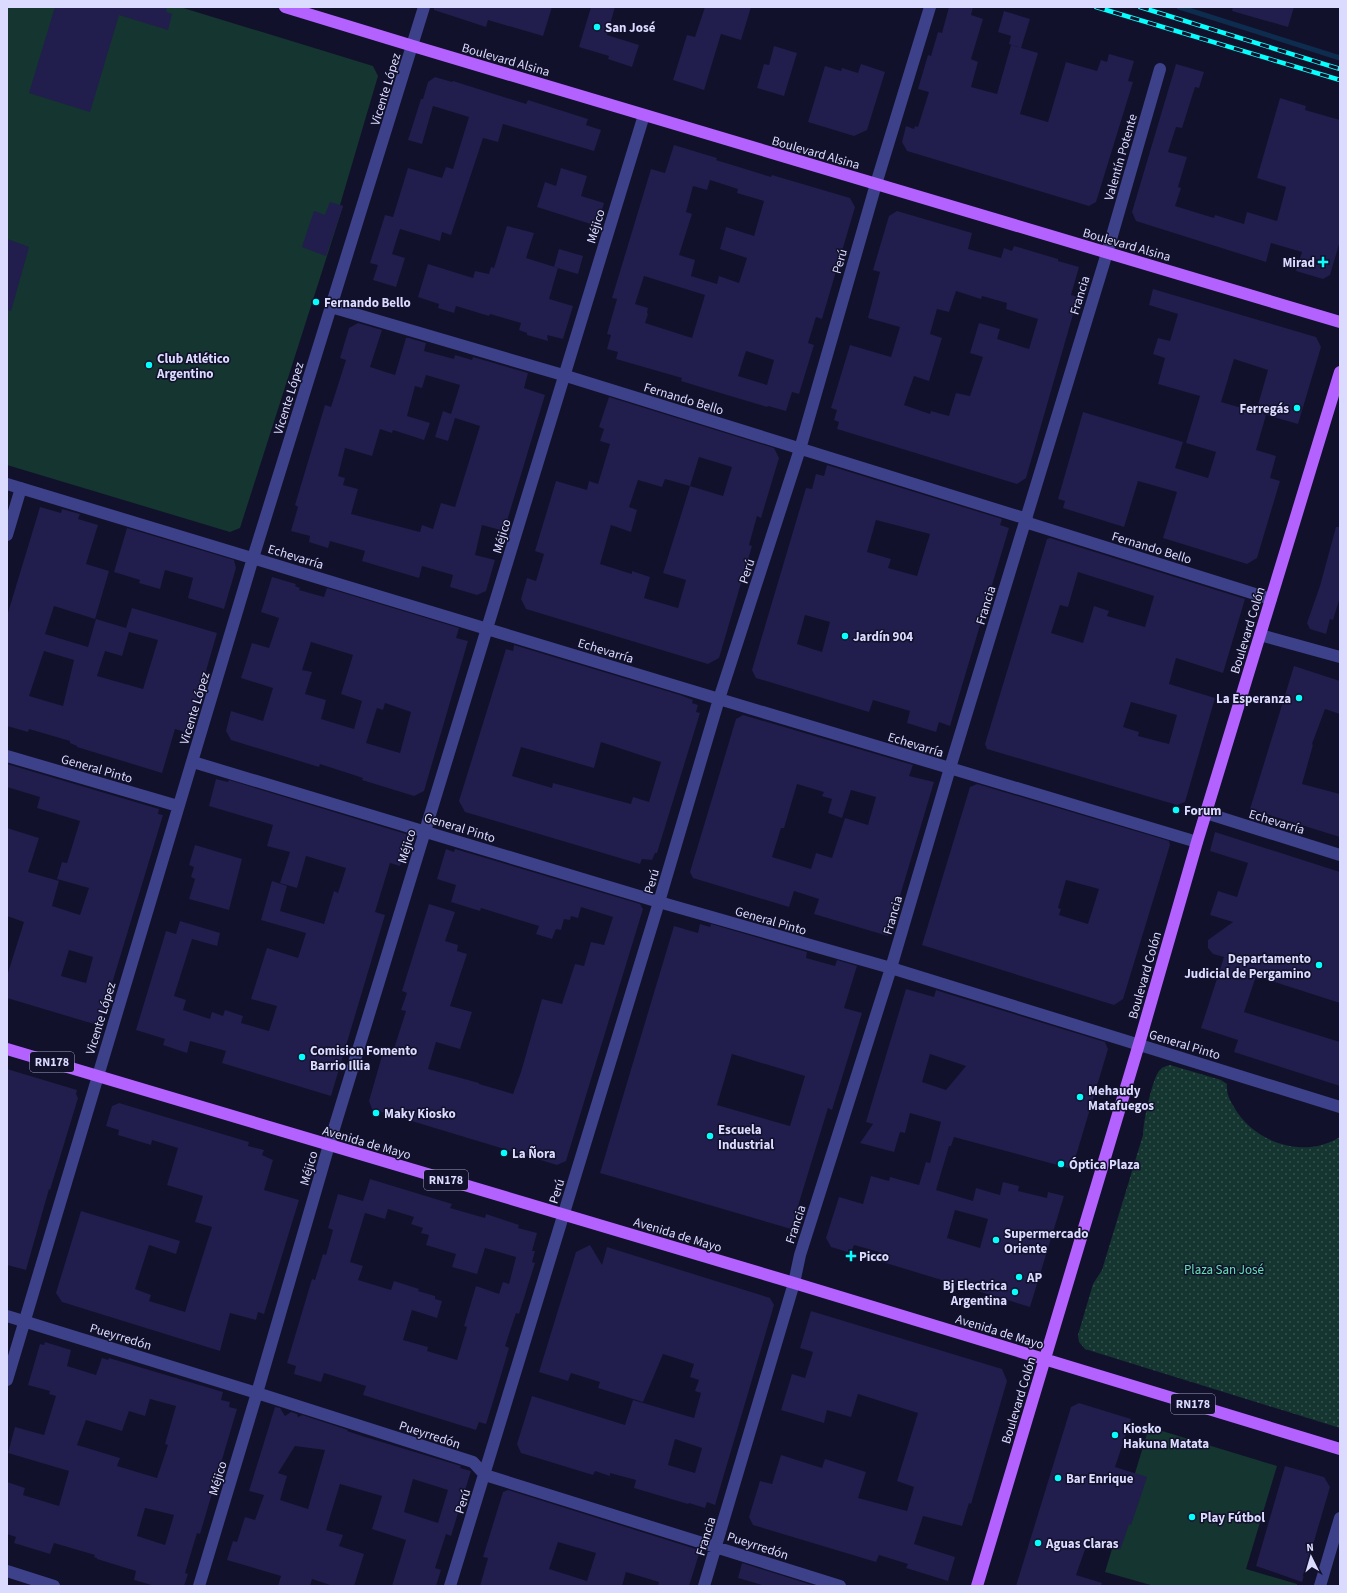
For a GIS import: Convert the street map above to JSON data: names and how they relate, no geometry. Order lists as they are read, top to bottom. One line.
{"streets":{"main road":["Boulevard Alsina","Boulevard Colón","RN178","Avenida de Mayo"],"street":["Vicente López","Valentín Potente","Méjico","Perú","Francia","Fernando Bello","Echevarría","General Pinto","Pueyrredón"]},"crossings":[["Boulevard Alsina","Vicente López"],["Boulevard Alsina","Valentín Potente"],["Boulevard Alsina","Méjico"],["Boulevard Alsina","Perú"],["Boulevard Alsina","Francia"],["Vicente López","Fernando Bello"],["Vicente López","Echevarría"],["Vicente López","General Pinto"],["Vicente López","Avenida de Mayo"],["Vicente López","Pueyrredón"],["Valentín Potente","Francia"],["Méjico","Fernando Bello"],["Méjico","Echevarría"],["Méjico","General Pinto"],["Méjico","Avenida de Mayo"],["Méjico","Pueyrredón"],["Perú","Fernando Bello"],["Perú","Echevarría"],["Perú","General Pinto"],["Perú","Avenida de Mayo"],["Perú","Pueyrredón"],["Francia","Fernando Bello"],["Francia","Echevarría"],["Francia","General Pinto"],["Francia","Avenida de Mayo"],["Francia","Pueyrredón"],["Fernando Bello","Boulevard Colón"],["Echevarría","Boulevard Colón"],["Boulevard Colón","General Pinto"],["Boulevard Colón","Avenida de Mayo"]],"parks":["Plaza San José"],"places":{"other":["San José","Fernando Bello","Club Atlético Argentino","Ferregás","Jardín 904","La Esperanza","Forum","Departamento Judicial de Pergamino","Comision Fomento Barrio Illia","Mehaudy Matafuegos","Maky Kiosko","Escuela Industrial","La Ñora","Óptica Plaza","Supermercado Oriente","AP","Bj Electrica Argentina","Kiosko Hakuna Matata","Bar Enrique","Play Fútbol","Aguas Claras"],"health":["Mirad","Picco"]},"north":"top"}
